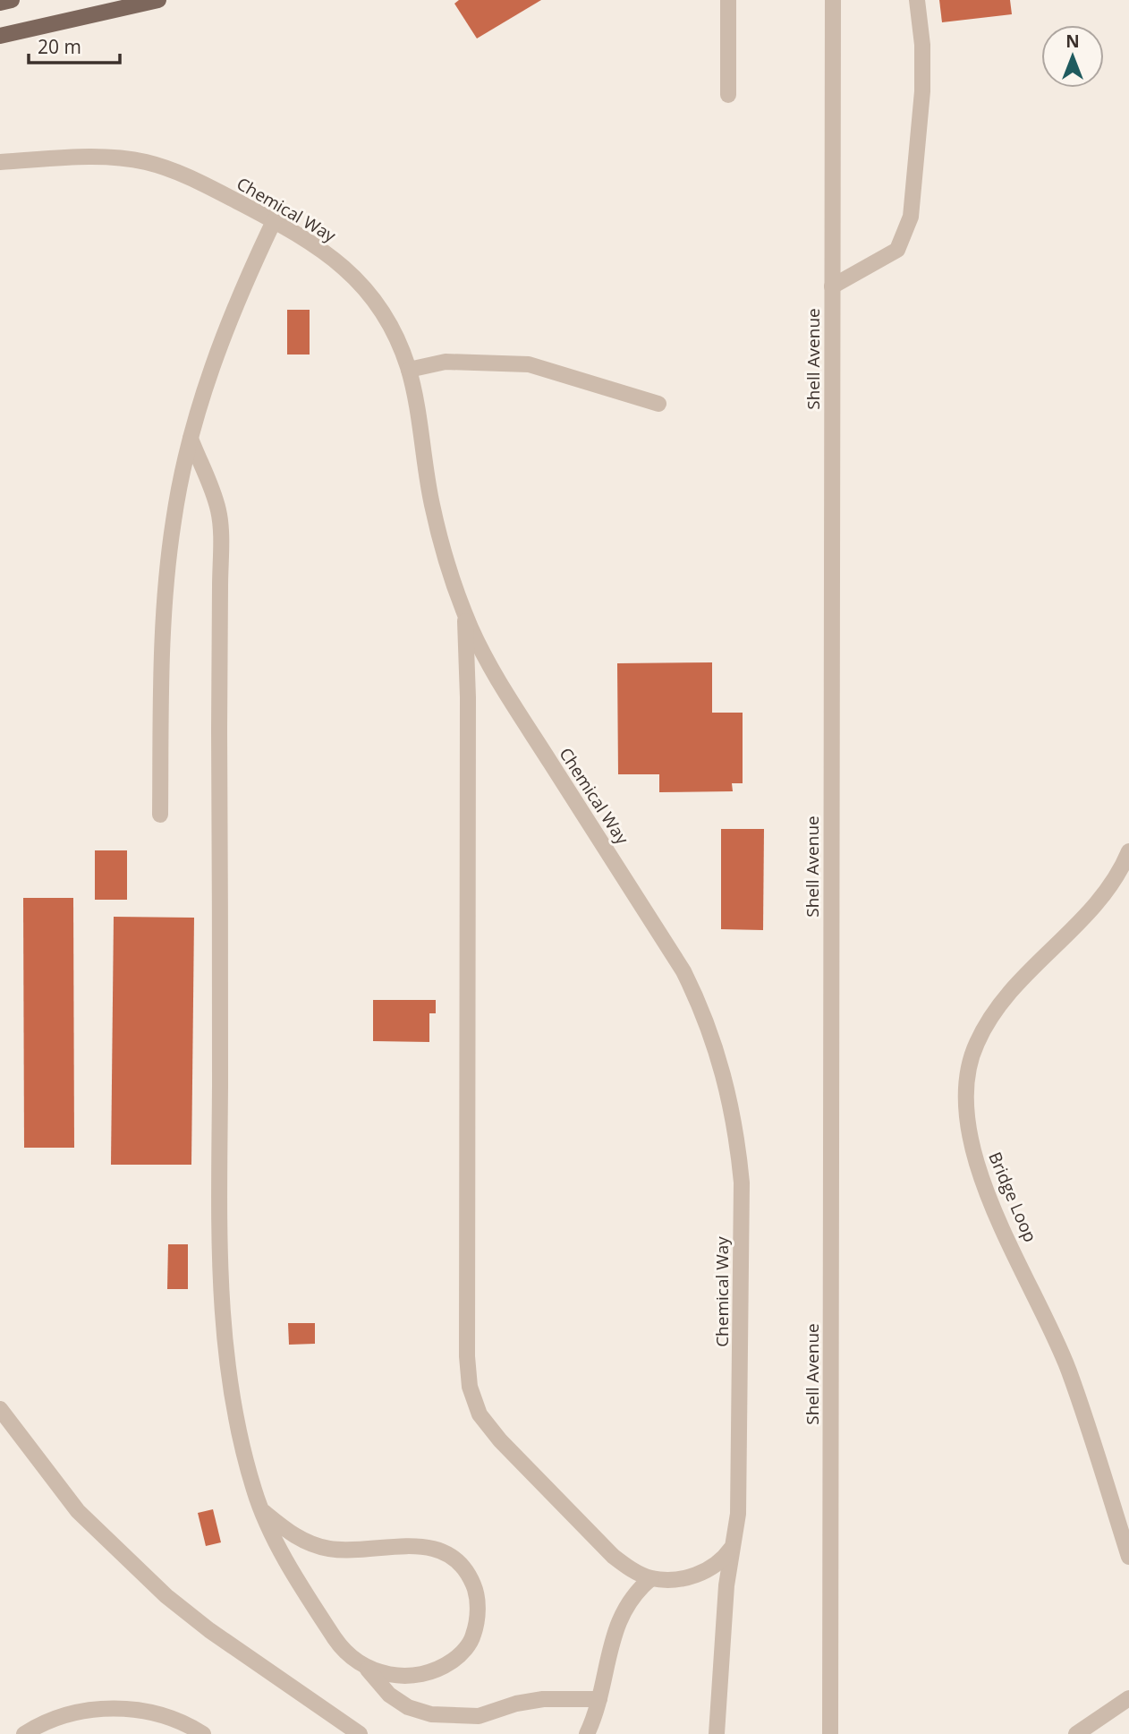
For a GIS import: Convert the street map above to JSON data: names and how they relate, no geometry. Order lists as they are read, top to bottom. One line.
{"streets":{"street":["Chemical Way","Shell Avenue","Bridge Loop"]},"scale_bar":"20 m","north":"top"}
